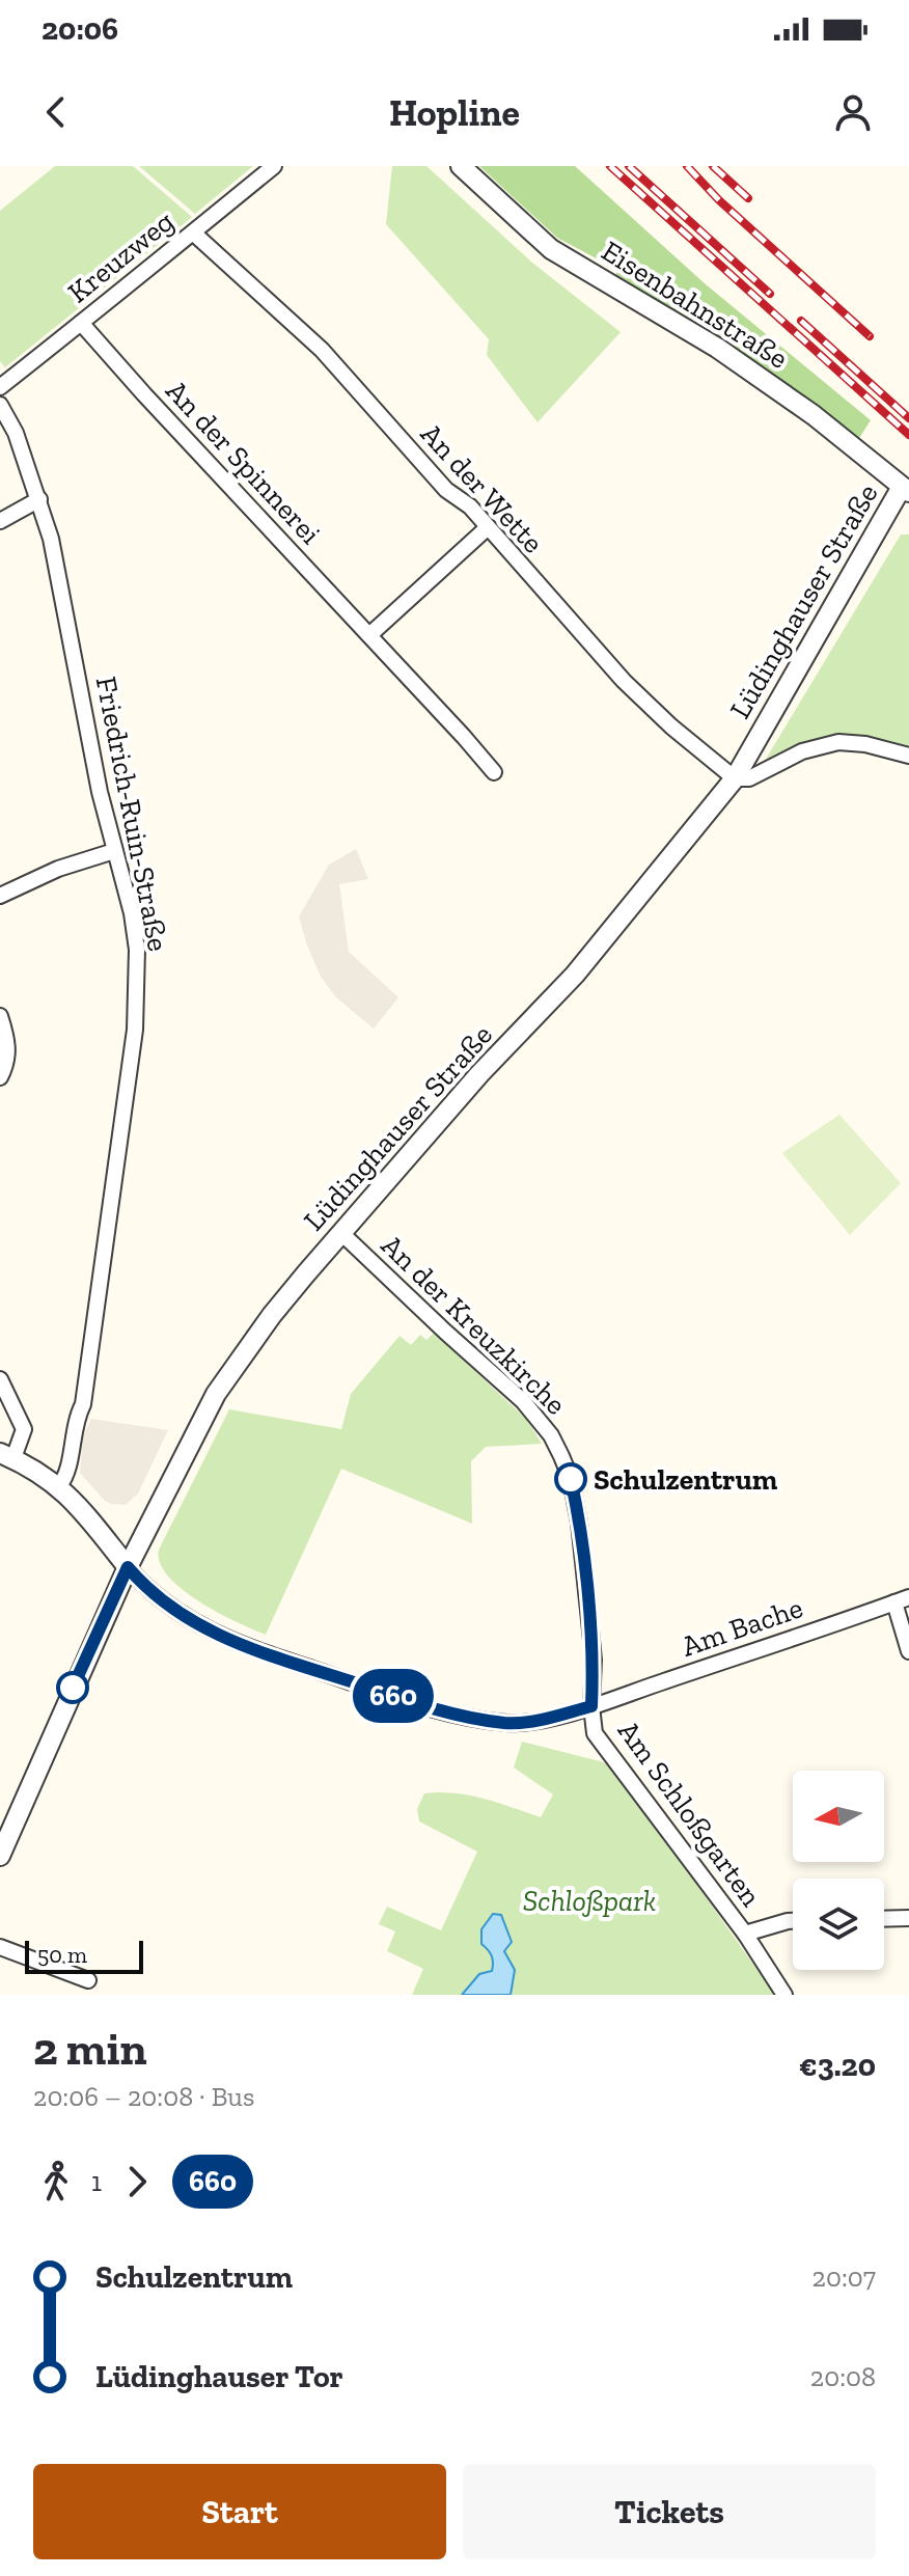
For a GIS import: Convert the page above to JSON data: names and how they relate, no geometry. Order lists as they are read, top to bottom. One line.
{"streets":{"street":["Kreuzweg","Eisenbahnstraße","An der Spinnerei","An der Wette","Lüdinghauser Straße","Friedrich-Ruin-Straße","An der Kreuzkirche","Am Bache","Am Schloßgarten"]},"crossings":[["Kreuzweg","An der Spinnerei"],["Kreuzweg","An der Wette"],["Eisenbahnstraße","Lüdinghauser Straße"],["An der Wette","Lüdinghauser Straße"],["Lüdinghauser Straße","An der Kreuzkirche"],["Lüdinghauser Straße","Am Schloßgarten"],["An der Kreuzkirche","Am Bache"],["An der Kreuzkirche","Am Schloßgarten"],["Am Bache","Am Schloßgarten"]],"parks":["Schloßpark"],"places":["Schulzentrum"],"lines":["bus line 660"],"scale_bar":"50 m","north":"left","page":{"status":"20:06","header":"Hopline","on_map":"660","scale":"50 m","heading":["2 min","20:06 – 20:08 · Bus","€3.20"],"legs":["1","660"],"list":[{"name":"Schulzentrum","value":"20:07"},{"name":"Lüdinghauser Tor","value":"20:08"}],"buttons":["Start","Tickets"]}}
